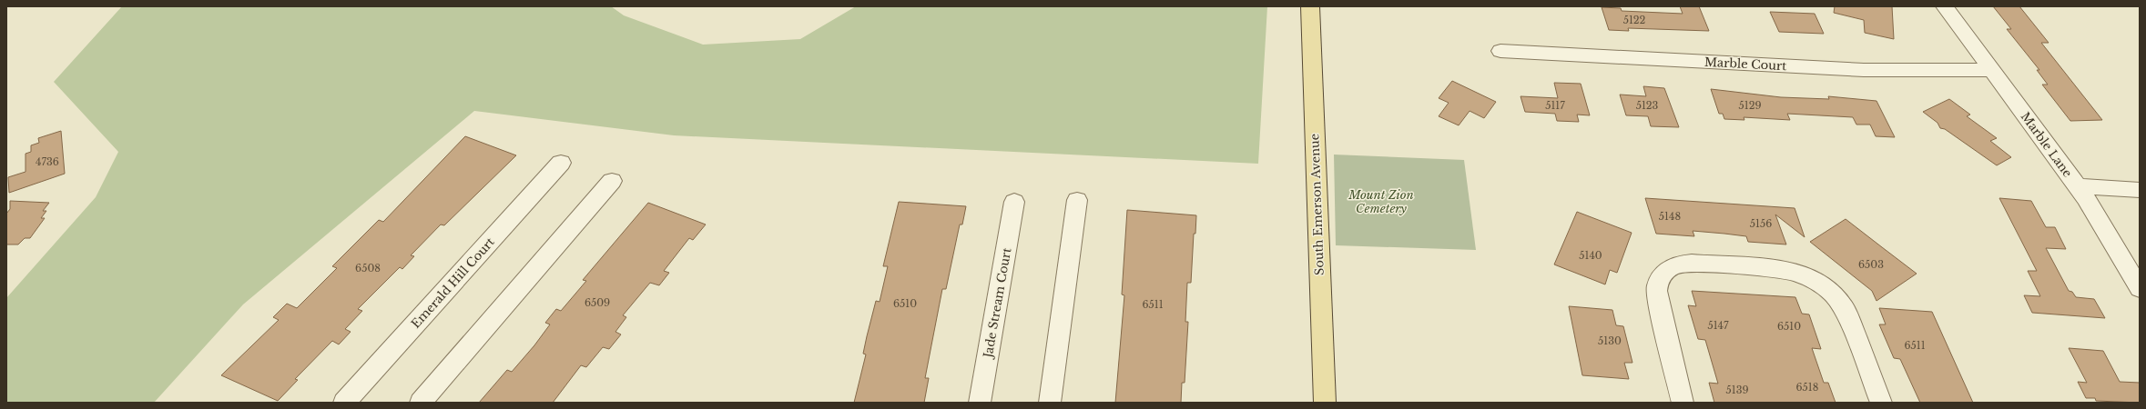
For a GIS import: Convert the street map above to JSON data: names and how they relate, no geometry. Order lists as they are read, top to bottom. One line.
{"streets":{"main road":["South Emerson Avenue"],"street":["Marble Court","Marble Lane","Emerald Hill Court","Jade Stream Court"]},"crossings":[["Marble Court","Marble Lane"]],"parks":["Mount Zion Cemetery"],"house_numbers":["5122","5117","5123","5129","4736","5148","5156","5140","6503","6508","6509","6510","6511","5147","6510","5130","6511","6518","5139"]}
